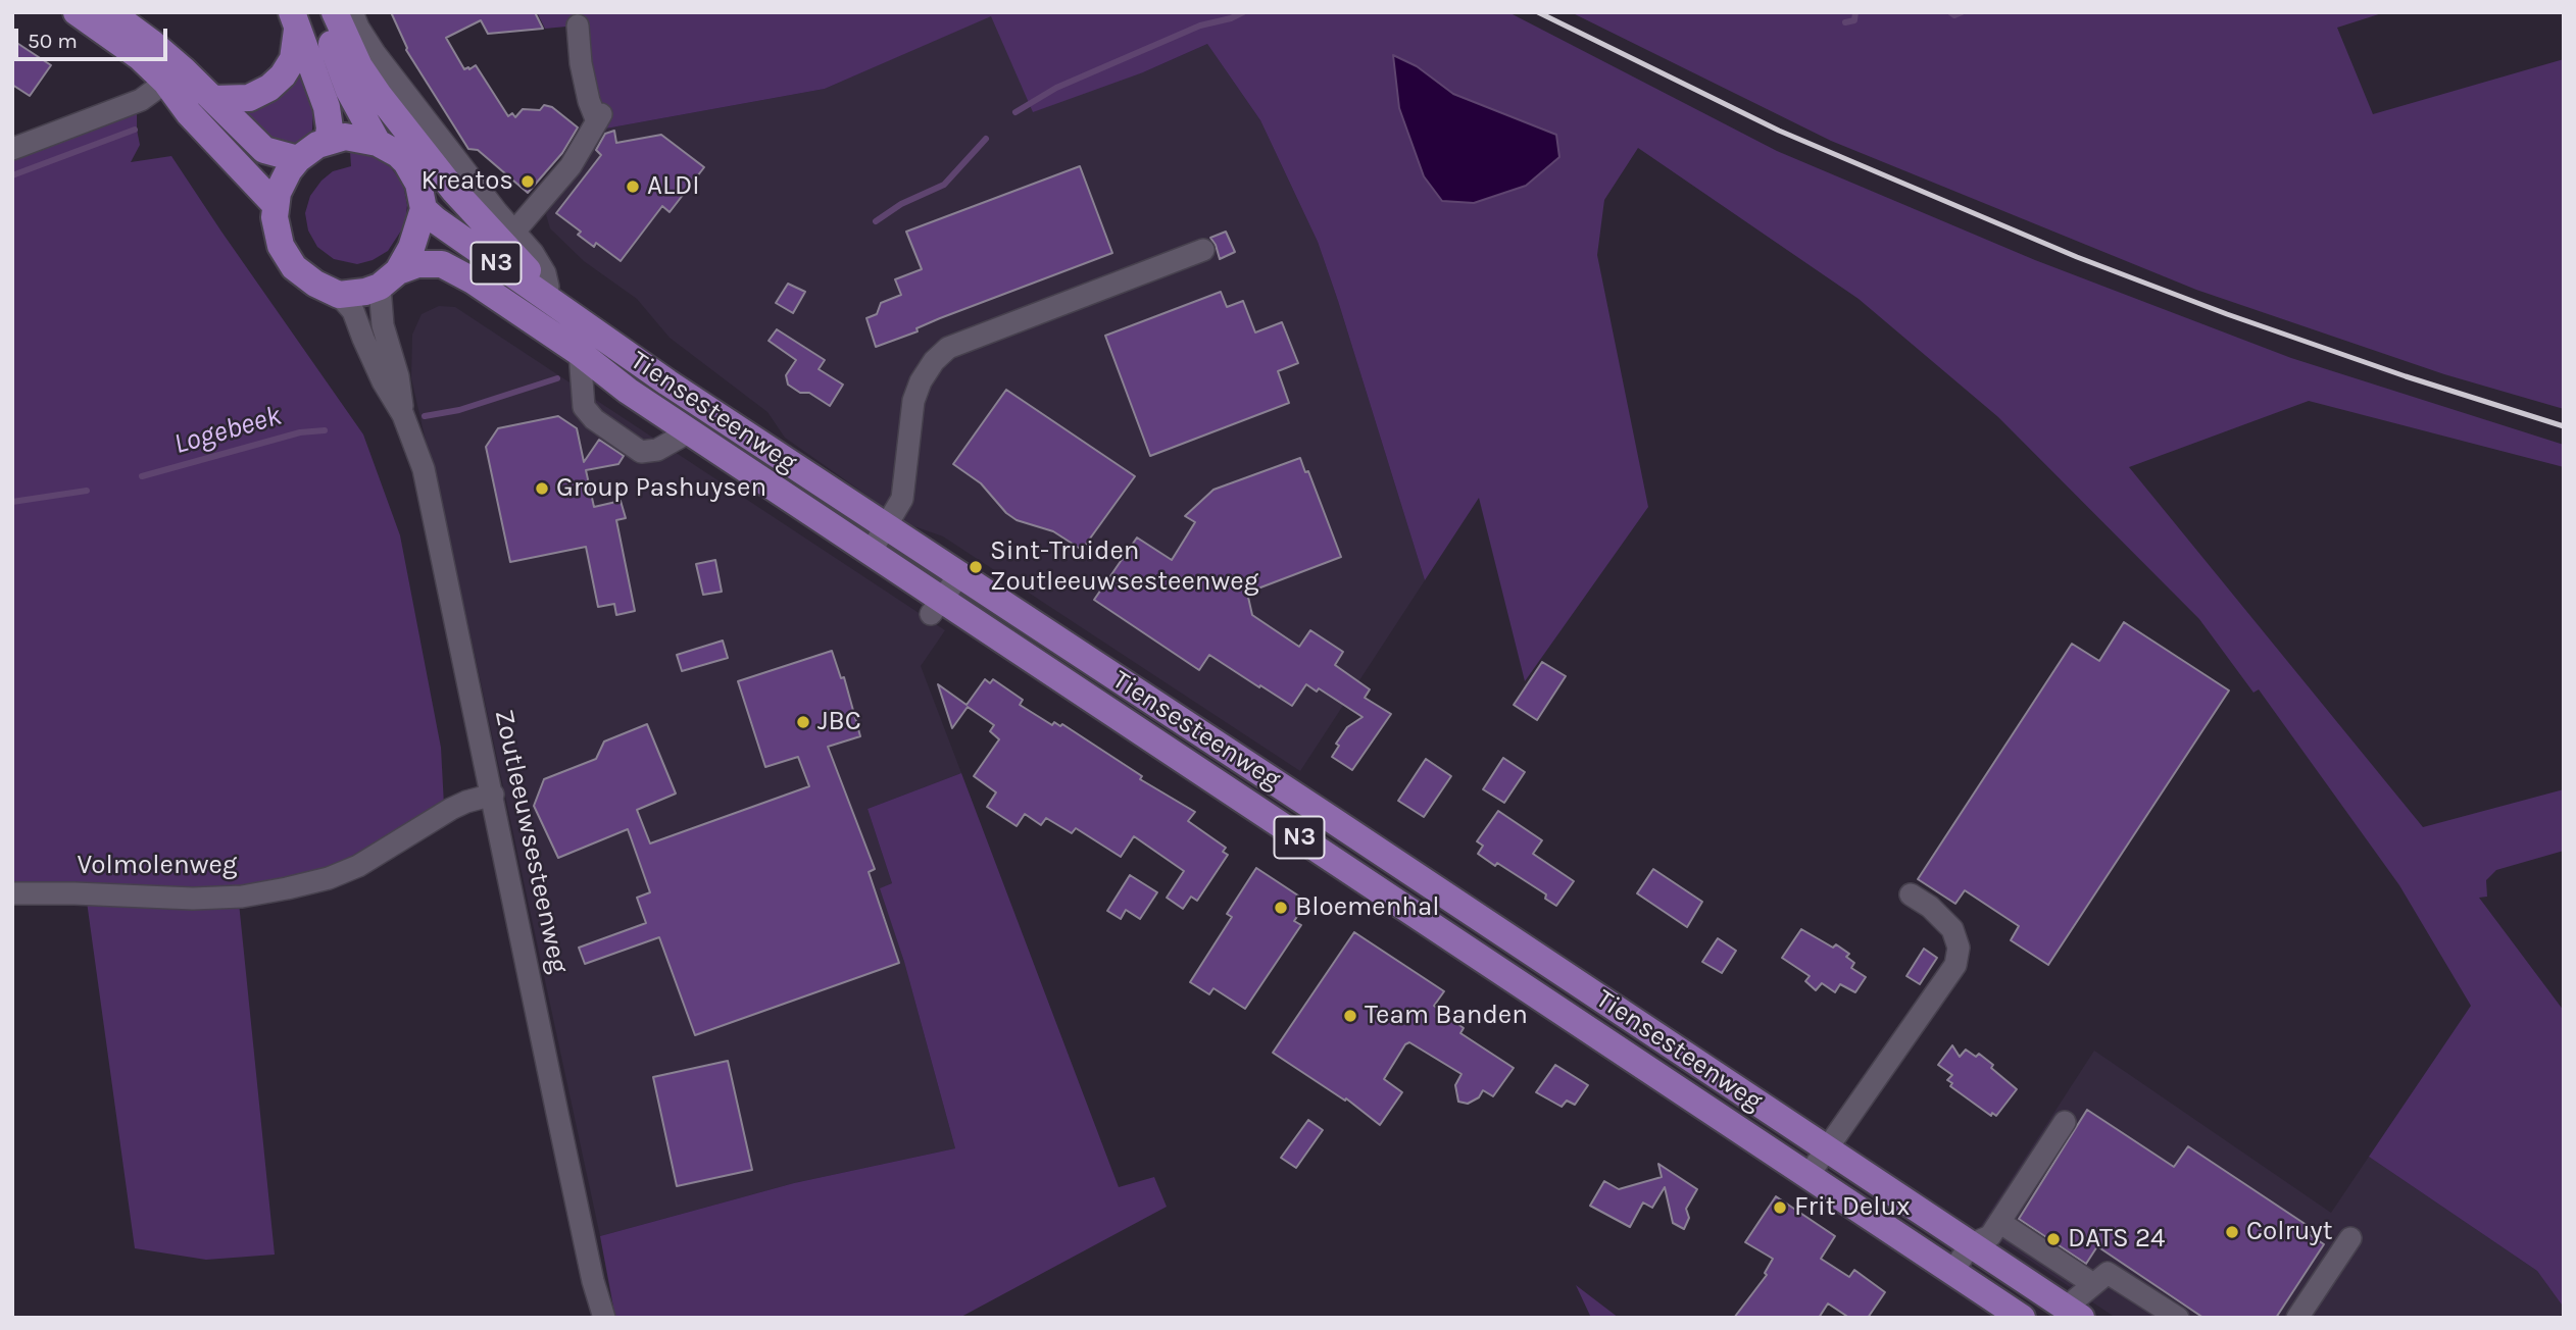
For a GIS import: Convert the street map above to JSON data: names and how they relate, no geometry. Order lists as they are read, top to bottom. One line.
{"streets":{"main road":["N3","Tiensesteenweg"],"street":["Zoutleeuwsesteenweg","Volmolenweg"]},"crossings":[["N3","Tiensesteenweg"],["N3","Zoutleeuwsesteenweg"],["Tiensesteenweg","Zoutleeuwsesteenweg"],["Zoutleeuwsesteenweg","Volmolenweg"]],"water":["Logebeek"],"places":["Kreatos","ALDI","Group Pashuysen","Sint-Truiden Zoutleeuwsesteenweg","JBC","Bloemenhal","Team Banden","Frit Delux","Colruyt","DATS 24"],"scale_bar":"50 m"}
